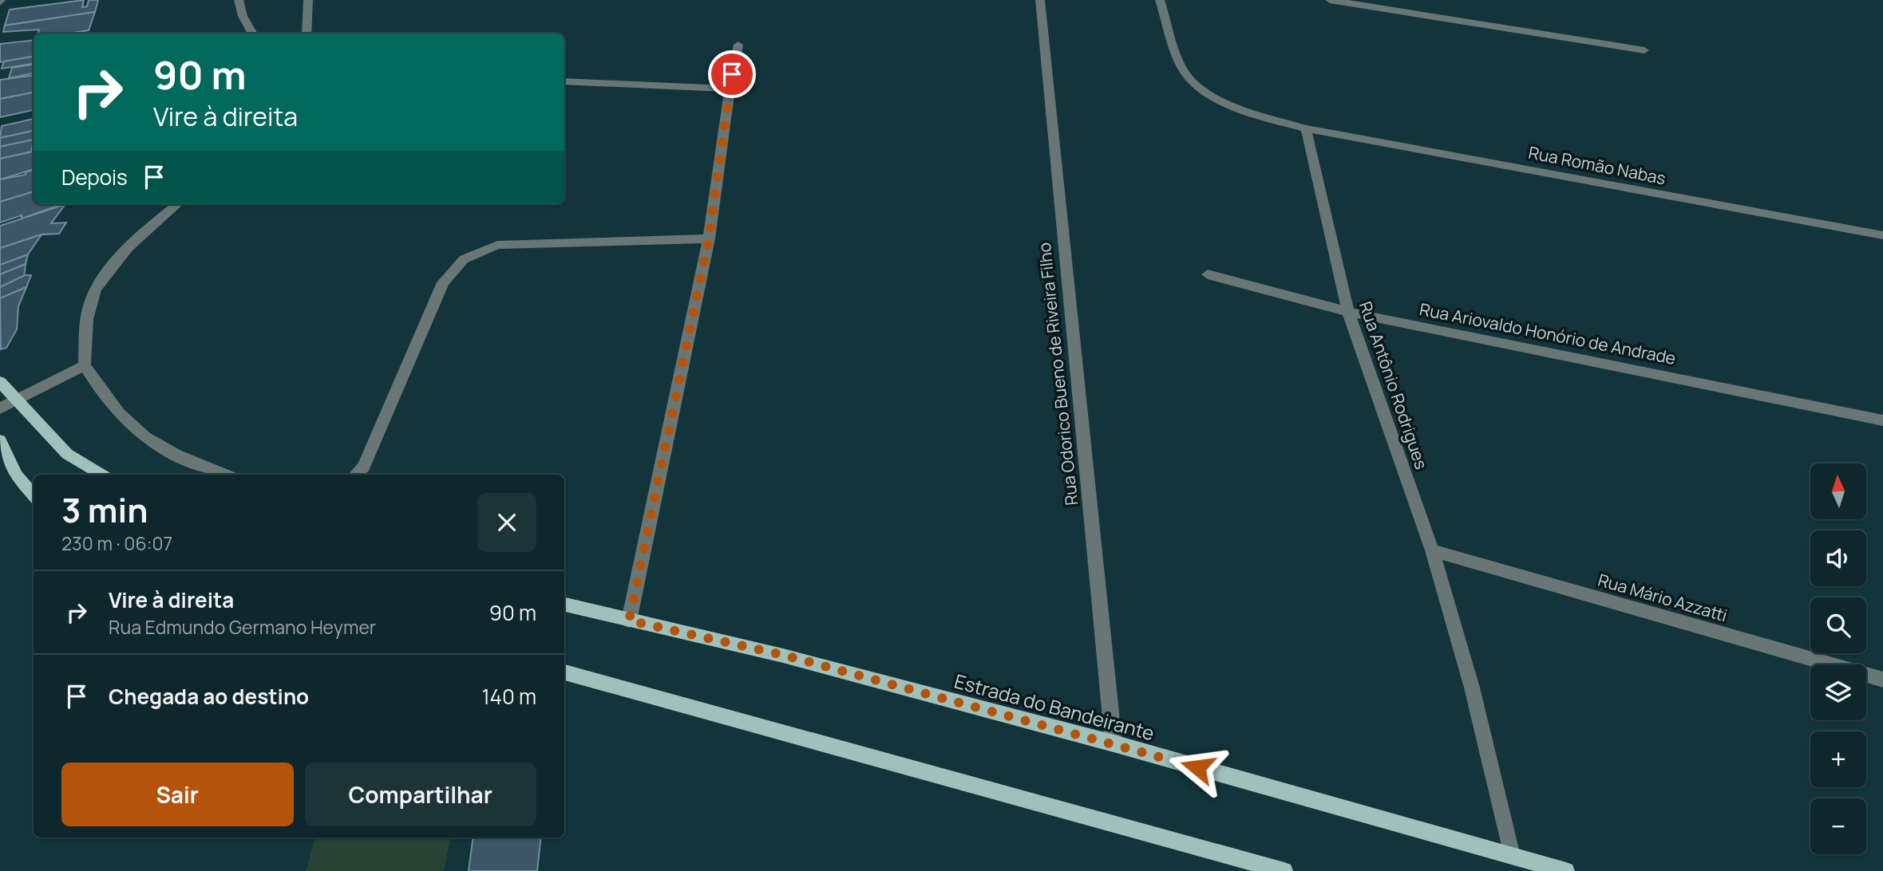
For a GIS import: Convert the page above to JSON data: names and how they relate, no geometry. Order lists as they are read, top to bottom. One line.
{"streets":{"main road":["Estrada do Bandeirante"],"street":["Rua Romão Nabas","Rua Ariovaldo Honório de Andrade","Rua Odorico Bueno de Riveira Filho","Rua Antônio Rodrigues","Rua Mário Azzatti"]},"crossings":[["Rua Romão Nabas","Rua Antônio Rodrigues"],["Rua Ariovaldo Honório de Andrade","Rua Antônio Rodrigues"],["Rua Odorico Bueno de Riveira Filho","Estrada do Bandeirante"],["Rua Antônio Rodrigues","Rua Mário Azzatti"],["Rua Antônio Rodrigues","Estrada do Bandeirante"]],"north":"top","page":{"turn":["90 m","Vire à direita"],"then":"Depois","map_buttons":["+","−"],"heading":["3 min","230 m · 06:07"],"list":[{"name":"Vire à direita","note":"Rua Edmundo Germano Heymer","value":"90 m"},{"name":"Chegada ao destino","value":"140 m"}],"buttons":["Sair","Compartilhar"]}}
